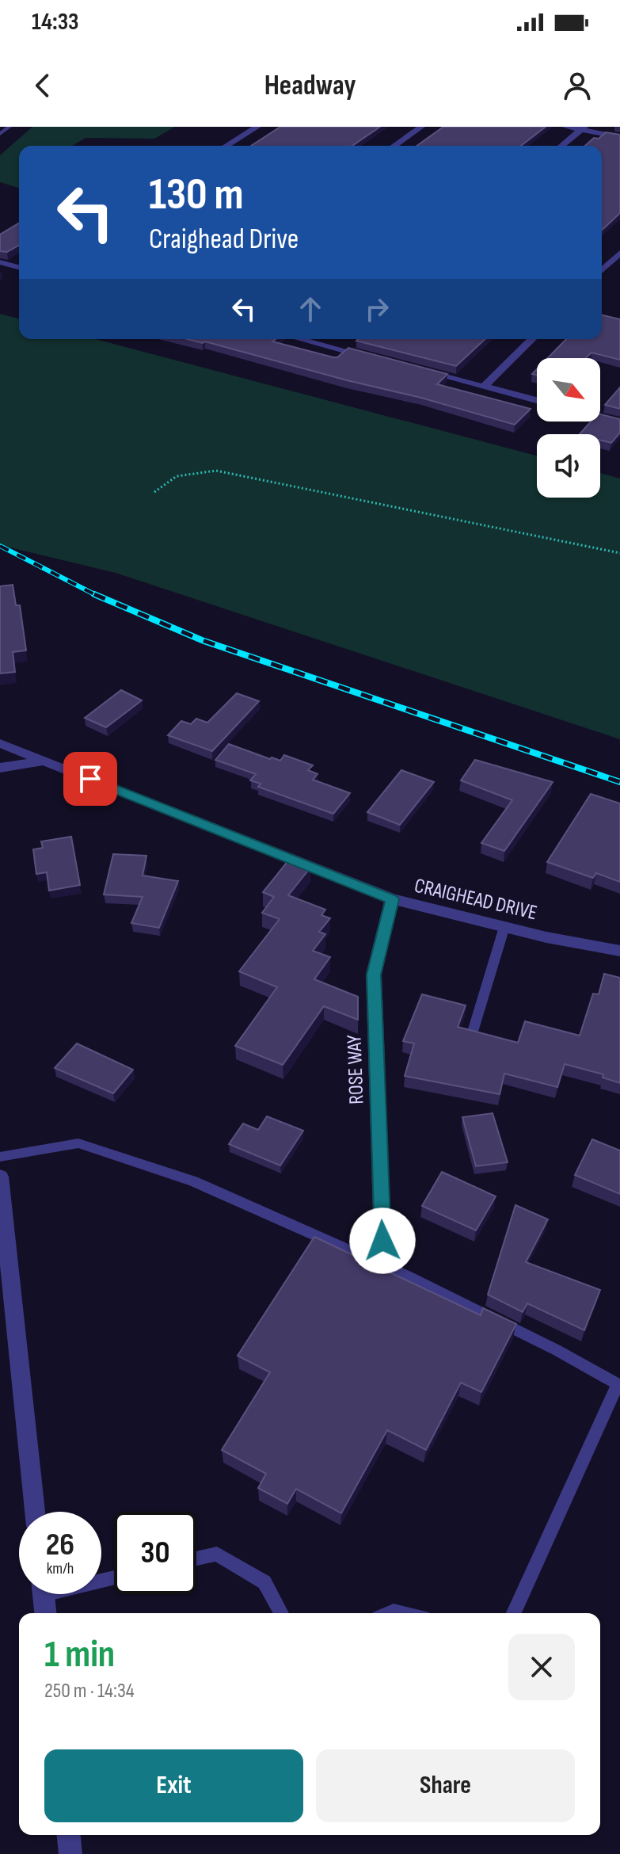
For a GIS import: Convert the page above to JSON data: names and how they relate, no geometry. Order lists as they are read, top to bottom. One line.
{"streets":{"street":["CRAIGHEAD DRIVE","ROSE WAY"]},"crossings":[["CRAIGHEAD DRIVE","ROSE WAY"]],"north":"bottom right","page":{"status":"14:33","header":"Headway","turn":["130 m","Craighead Drive"],"speed":"26 km/h","limit":"30","heading":["1 min","250 m · 14:34"],"buttons":["Exit","Share"]}}
